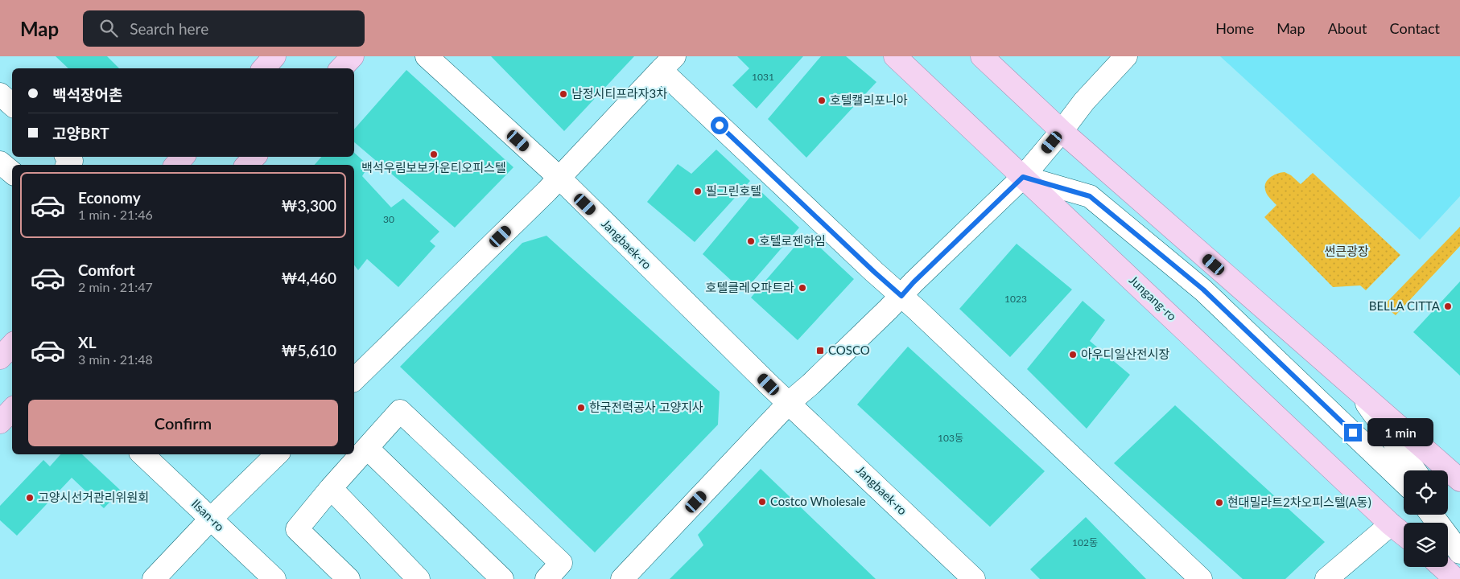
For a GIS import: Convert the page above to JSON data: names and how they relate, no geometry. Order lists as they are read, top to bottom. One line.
{"streets":{"main road":["Jungang-ro"],"street":["Jangbaek-ro","Ilsan-ro"]},"parks":["썬큰광장"],"places":{"other":["남정시티프라자3차","호텔캘리포니아","백석우림보보카운티오피스텔","필그린호텔","호텔로젠하임","호텔클레오파트라","BELLA CITTA","아우디일산전시장","한국전력공사 고양지사","고양시선거관리위원회","Costco Wholesale","현대밀라트2차오피스텔(A동)"],"transit":["COSCO"]},"house_numbers":["1031","30","1023","103동","102동"],"page":{"header":"Map","search":"Search here","nav":["Home","Map","About","Contact"],"banner":["백석장어촌","고양BRT"],"list":[{"name":"Economy","note":"1 min · 21:46","value":"₩3,300"},{"name":"Comfort","note":"2 min · 21:47","value":"₩4,460"},{"name":"XL","note":"3 min · 21:48","value":"₩5,610"}],"buttons":"Confirm","bubble":"1 min"}}
